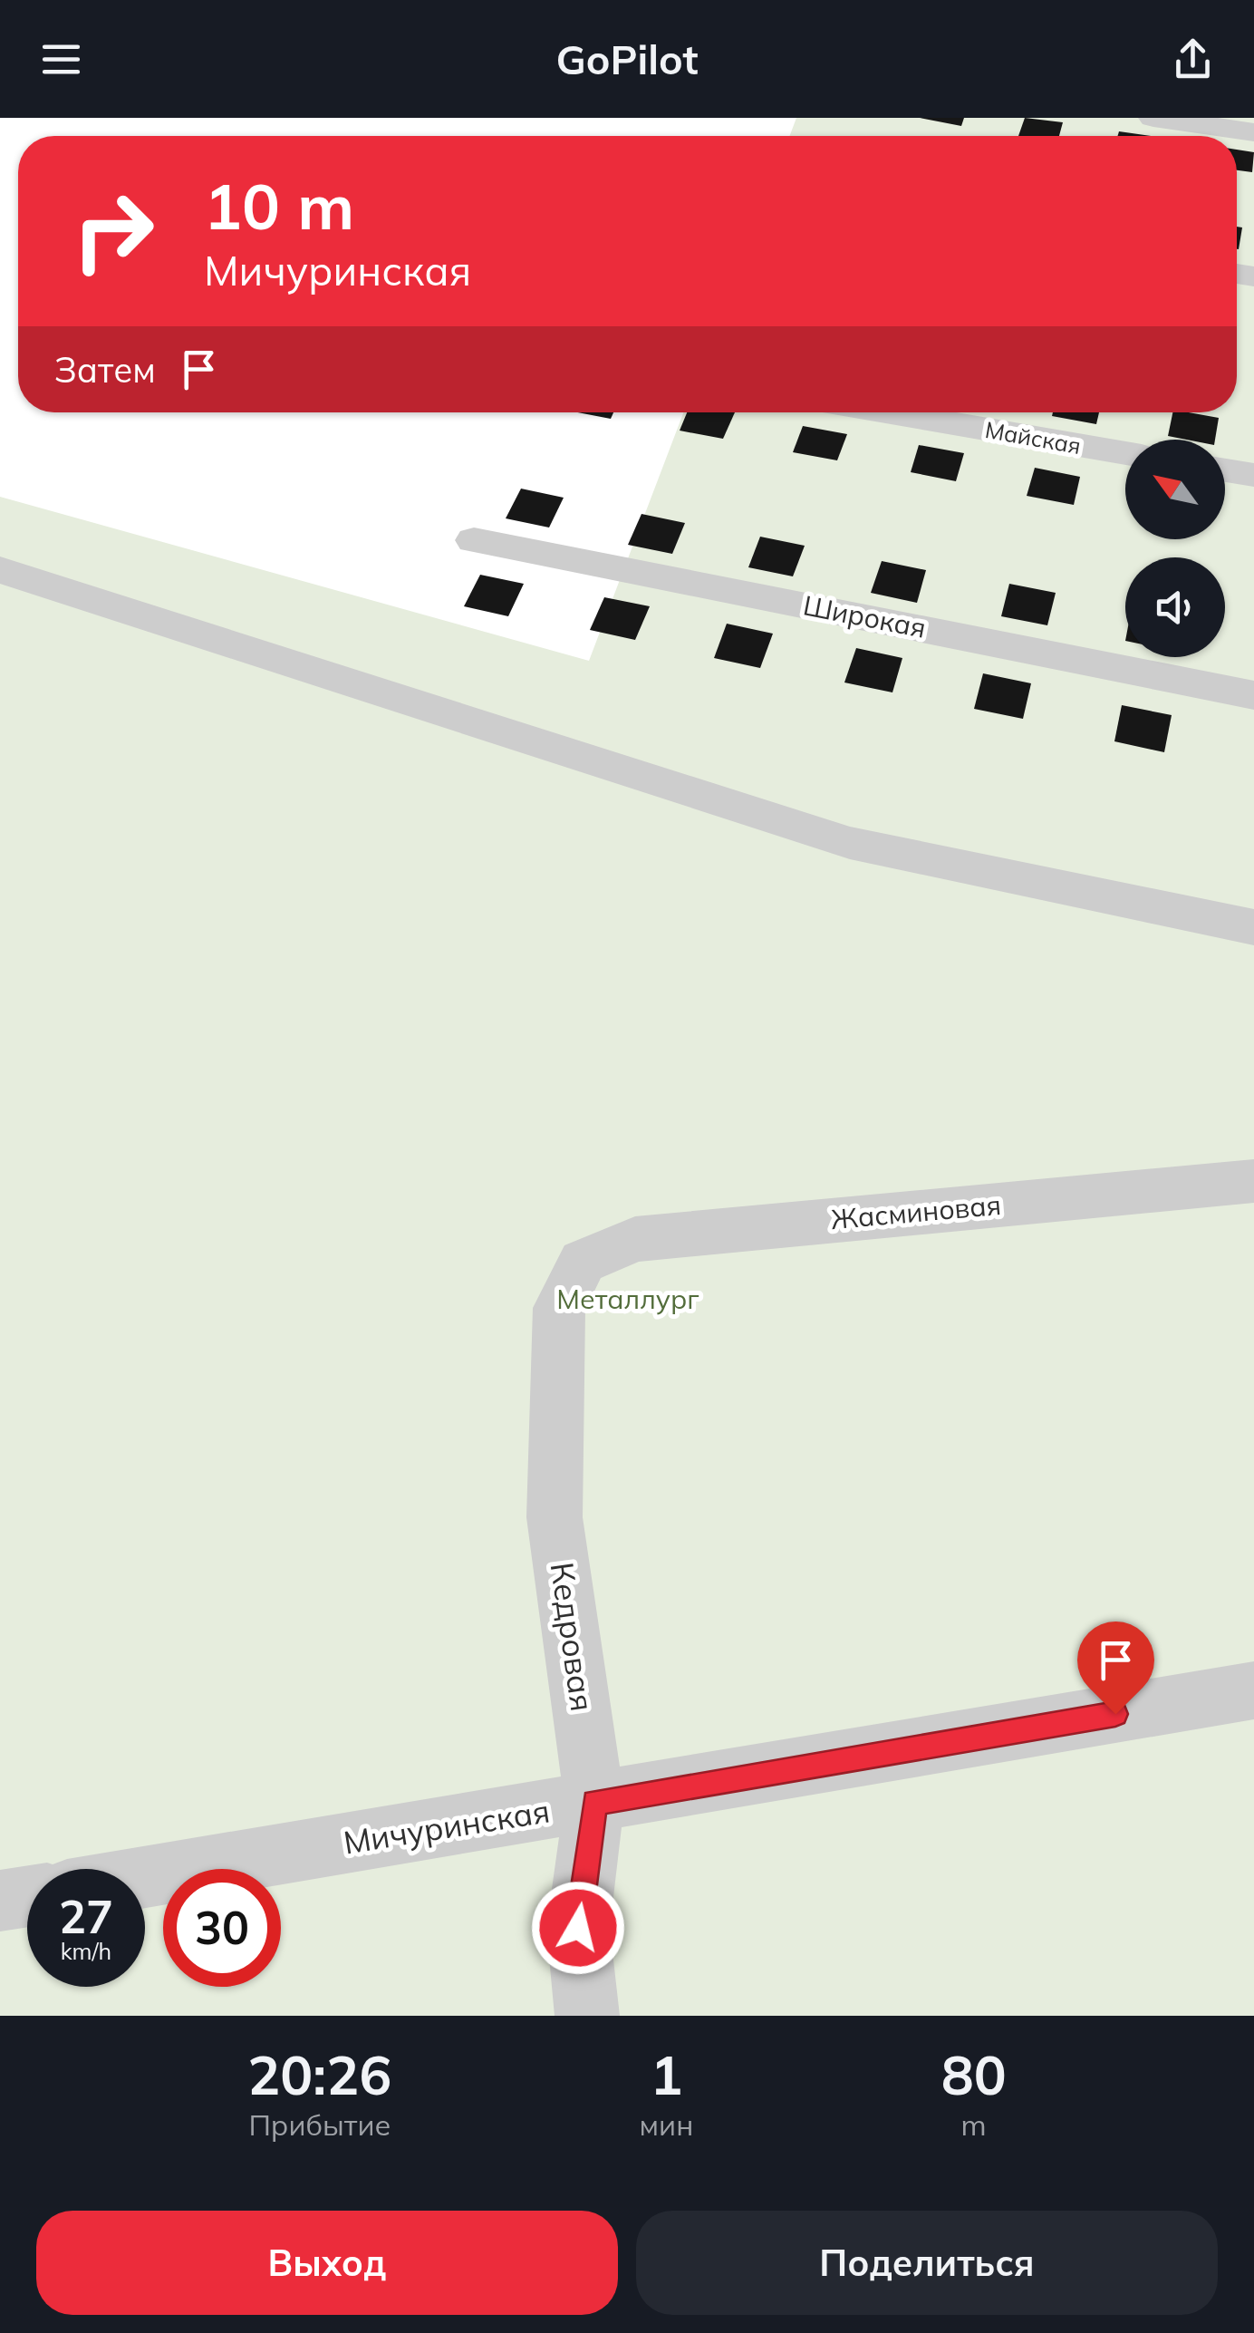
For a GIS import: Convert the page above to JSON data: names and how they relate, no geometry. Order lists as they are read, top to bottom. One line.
{"streets":{"street":["Майская","Широкая","Жасминовая","Кедровая","Мичуринская"]},"crossings":[["Жасминовая","Кедровая"],["Кедровая","Мичуринская"]],"parks":["Металлург"],"north":"top left","page":{"header":"GoPilot","turn":["10 m","Мичуринская"],"then":"Затем","speed":"27 km/h","limit":"30","eta":["20:26","Прибытие","1","мин","80","m"],"buttons":["Выход","Поделиться"]}}
